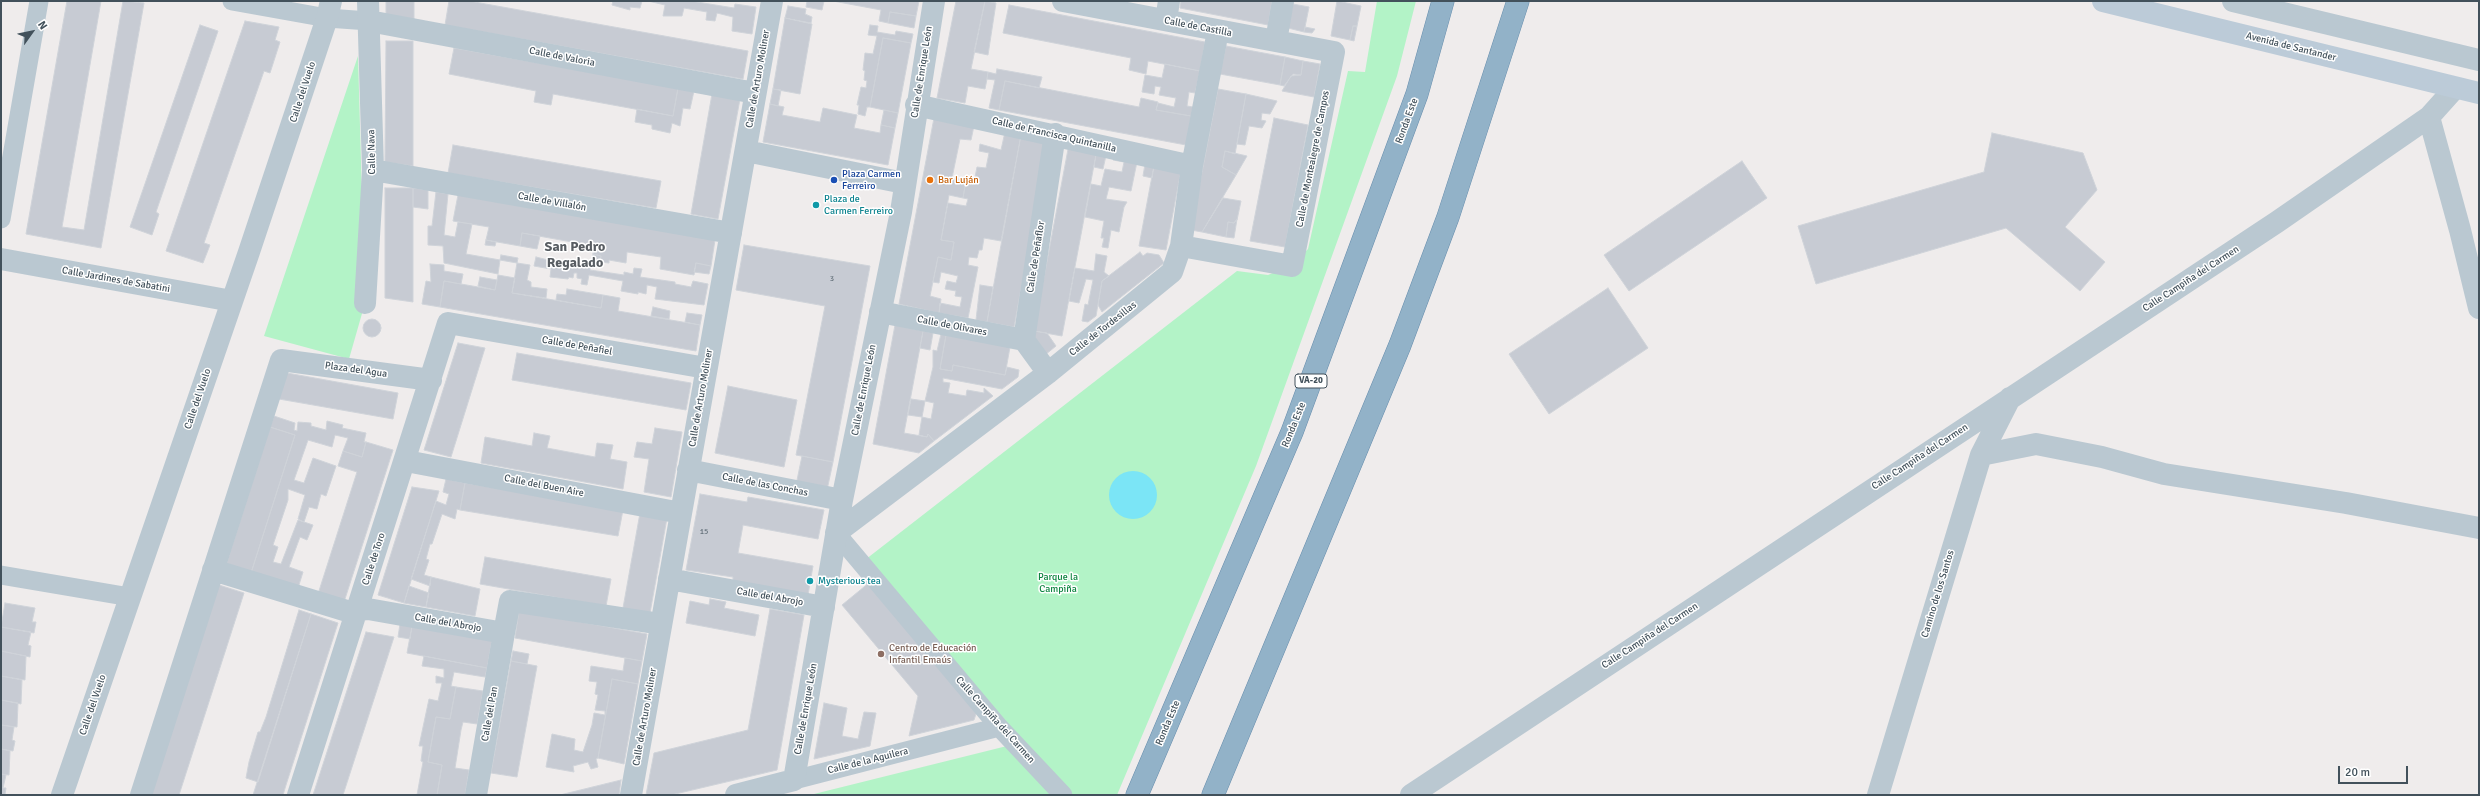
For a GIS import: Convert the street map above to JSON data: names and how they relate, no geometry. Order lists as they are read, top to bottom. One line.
{"streets":{"highway":["Ronda Este","VA-20"],"main road":["Avenida de Santander"],"street":["Calle de Castilla","Calle de Valoria","Calle de Enrique León","Calle de Arturo Moliner","Calle del Vuelo","Calle de Francisca Quintanilla","Calle Nava","Calle de Montealegre de Campos","Calle de Villalón","Calle de Peñaflor","Calle Campiña del Carmen","Calle Jardines de Sabatini","Calle de Olivares","Calle de Tordesillas","Calle de Peñafiel","Plaza del Agua","Calle de las Conchas","Calle del Buen Aire","Calle de Toro","Camino de los Santos","Calle del Abrojo","Calle del Pan","Calle de la Aguilera"]},"crossings":[["Calle de Castilla","Calle de Montealegre de Campos"],["Calle de Castilla","Calle de Tordesillas"],["Avenida de Santander","Calle Campiña del Carmen"],["Calle de Valoria","Calle de Arturo Moliner"],["Calle de Valoria","Calle Nava"],["Calle de Enrique León","Calle de Francisca Quintanilla"],["Calle de Enrique León","Calle Campiña del Carmen"],["Calle de Enrique León","Calle de Olivares"],["Calle de Enrique León","Calle de Tordesillas"],["Calle de Enrique León","Calle de las Conchas"],["Calle de Enrique León","Calle del Abrojo"],["Calle de Enrique León","Calle de la Aguilera"],["Calle de Arturo Moliner","Calle de Villalón"],["Calle de Arturo Moliner","Calle de Peñafiel"],["Calle de Arturo Moliner","Calle de las Conchas"],["Calle de Arturo Moliner","Calle del Buen Aire"],["Calle de Arturo Moliner","Calle del Abrojo"],["Calle del Vuelo","Calle Jardines de Sabatini"],["Calle de Francisca Quintanilla","Calle de Peñaflor"],["Calle de Francisca Quintanilla","Calle de Tordesillas"],["Calle Nava","Calle de Villalón"],["Calle de Montealegre de Campos","Calle de Tordesillas"],["Calle de Peñaflor","Calle de Olivares"],["Calle Campiña del Carmen","Calle de Tordesillas"],["Calle Campiña del Carmen","Camino de los Santos"],["Calle Campiña del Carmen","Calle de la Aguilera"],["Calle de Peñafiel","Calle de Toro"],["Plaza del Agua","Calle de Toro"],["Plaza del Agua","Calle del Abrojo"],["Calle del Buen Aire","Calle de Toro"],["Calle de Toro","Calle del Abrojo"],["Calle del Abrojo","Calle del Pan"]],"districts":["San Pedro Regalado"],"parks":["Parque la Campiña"],"places":["Plaza Carmen Ferreiro","Bar Luján","Plaza de Carmen Ferreiro","Mysterious tea","Centro de Educación Infantil Emaús"],"house_numbers":["3","15"],"scale_bar":"20 m","north":"top right"}
